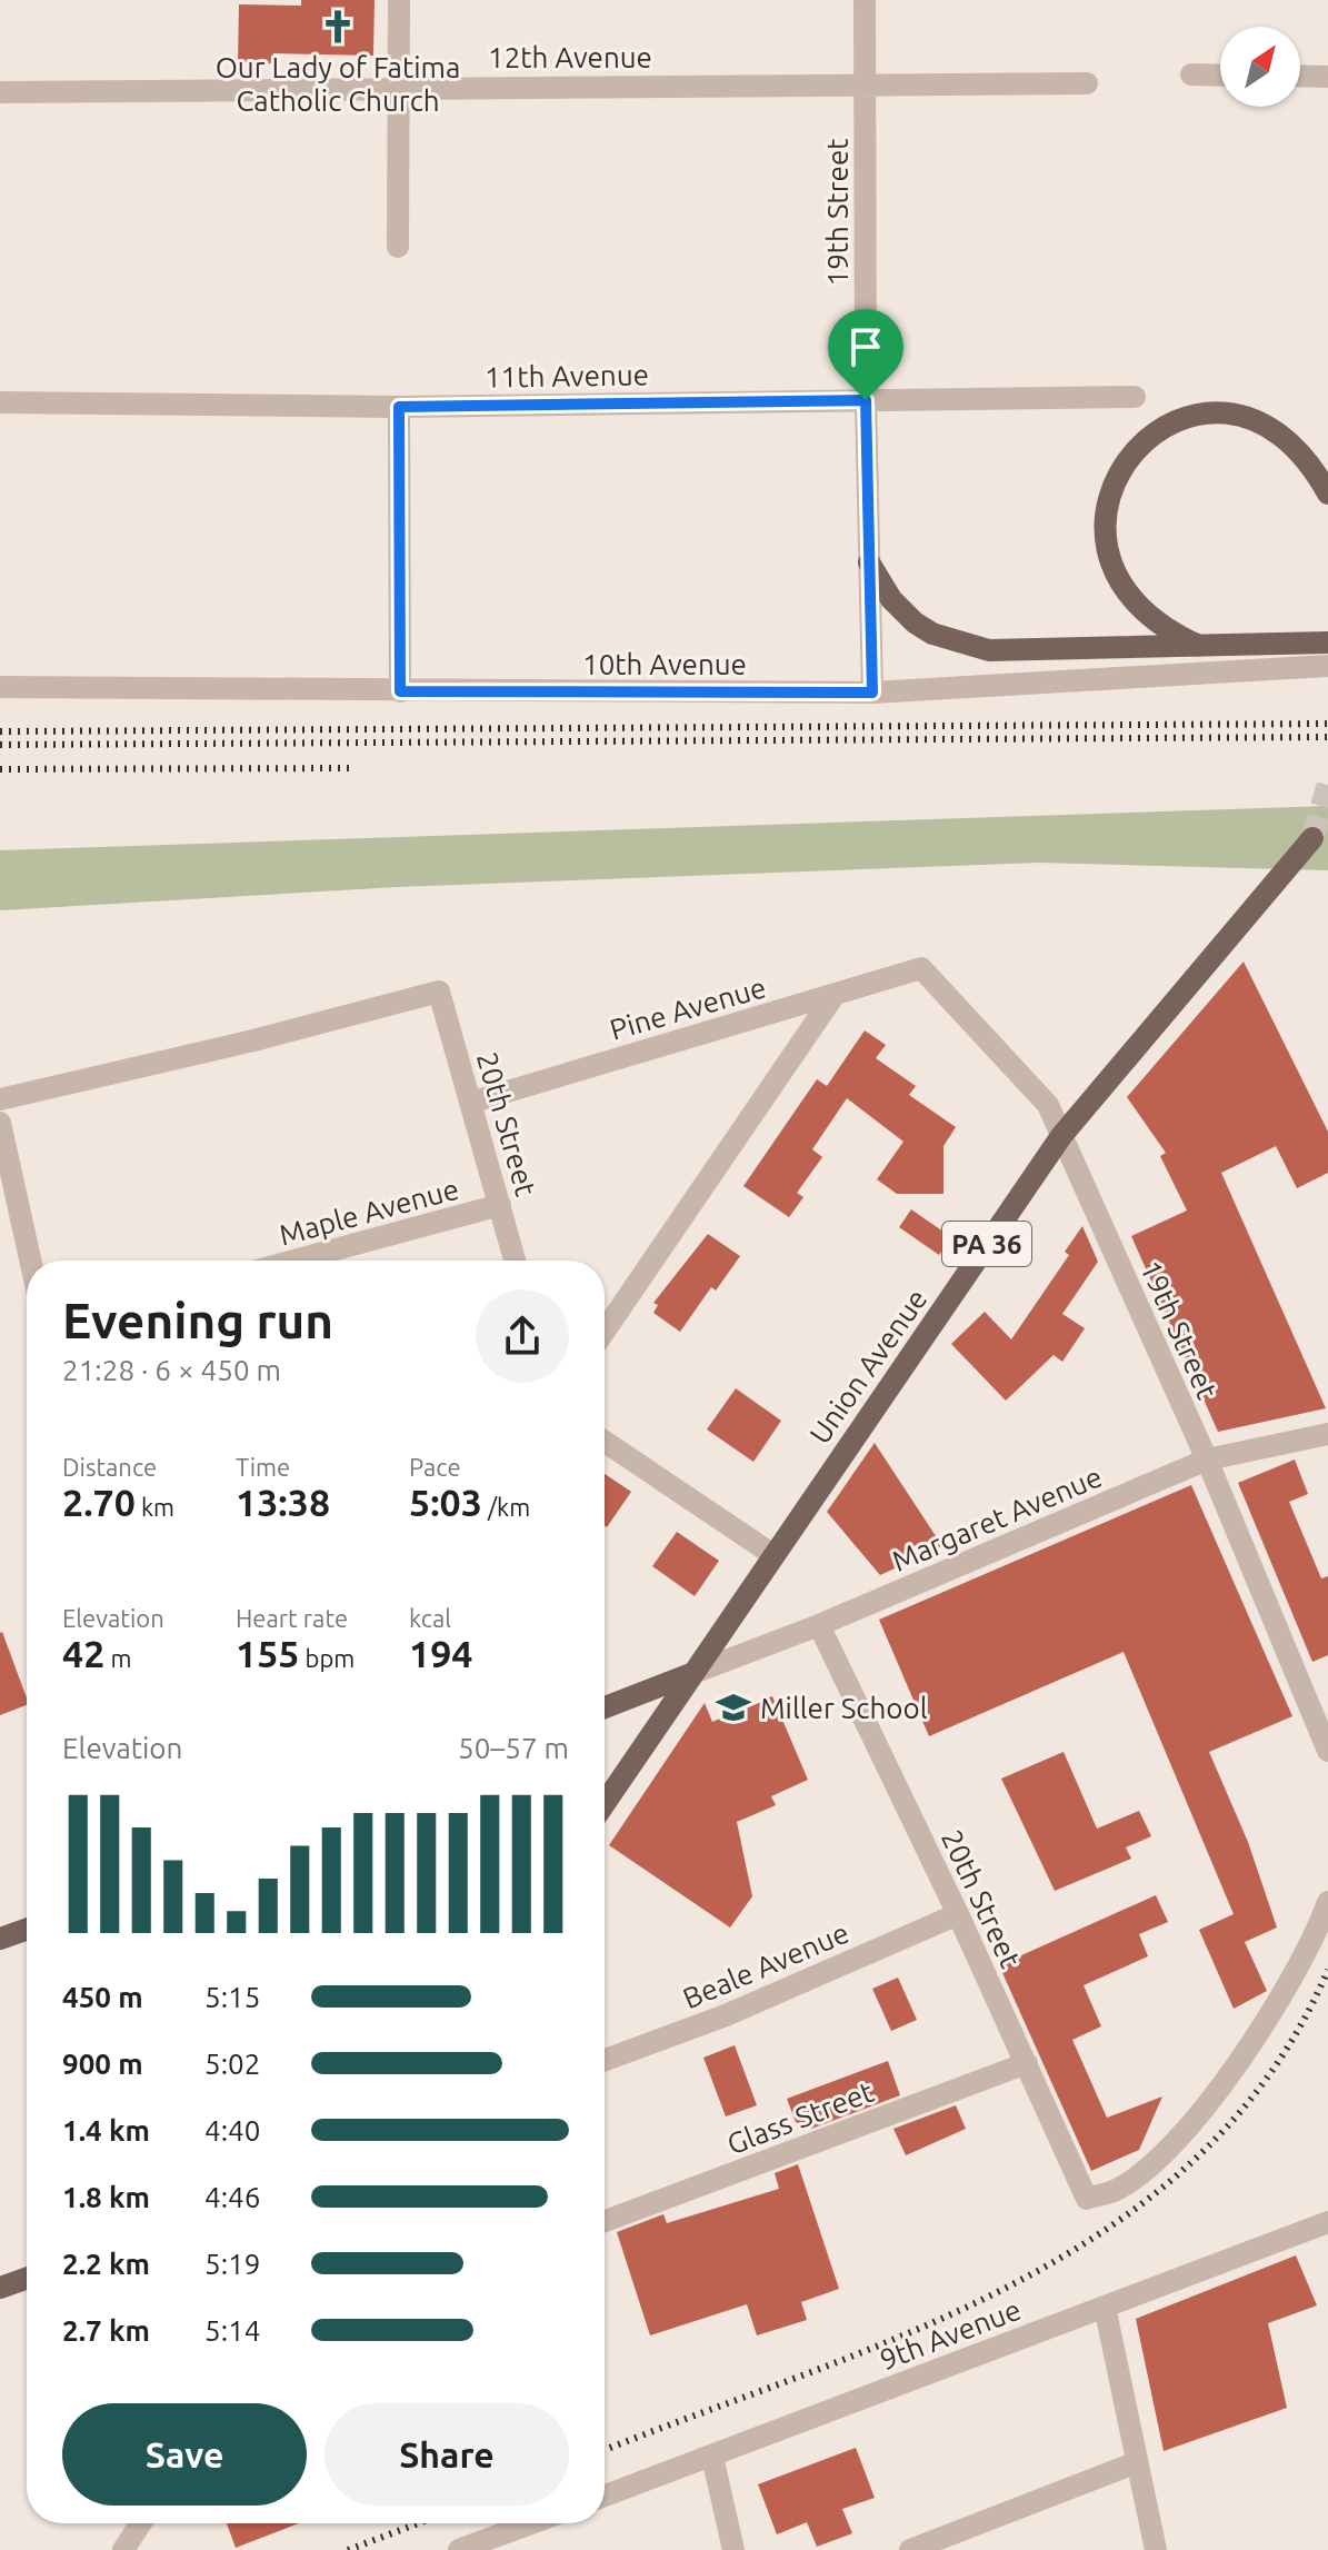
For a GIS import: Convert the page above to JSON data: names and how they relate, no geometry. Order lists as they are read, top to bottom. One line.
{"streets":{"main road":["PA 36","Union Avenue"],"street":["12th Avenue","19th Street","11th Avenue","10th Avenue","Pine Avenue","20th Street","Maple Avenue","Margaret Avenue","Beale Avenue","Glass Street","9th Avenue"]},"crossings":[["12th Avenue","19th Street"],["19th Street","11th Avenue"],["19th Street","10th Avenue"],["19th Street","Pine Avenue"],["19th Street","Union Avenue"],["19th Street","Margaret Avenue"],["Pine Avenue","20th Street"],["20th Street","Maple Avenue"],["20th Street","Margaret Avenue"],["20th Street","Beale Avenue"],["20th Street","Glass Street"],["Union Avenue","Margaret Avenue"]],"places":{"church":["Our Lady of Fatima Catholic Church"],"school or university":["Miller School"]},"north":"top right","page":{"heading":["Evening run","21:28 · 6 × 450 m"],"stats":[["Distance","2.70 km"],["Time","13:38"],["Pace","5:03 /km"],["Elevation","42 m"],["Heart rate","155 bpm"],["kcal","194"]],"chart":["Elevation","50–57 m"],"list":[{"name":"450 m","note":"5:15"},{"name":"900 m","note":"5:02"},{"name":"1.4 km","note":"4:40"},{"name":"1.8 km","note":"4:46"},{"name":"2.2 km","note":"5:19"},{"name":"2.7 km","note":"5:14"}],"buttons":["Save","Share"]}}
